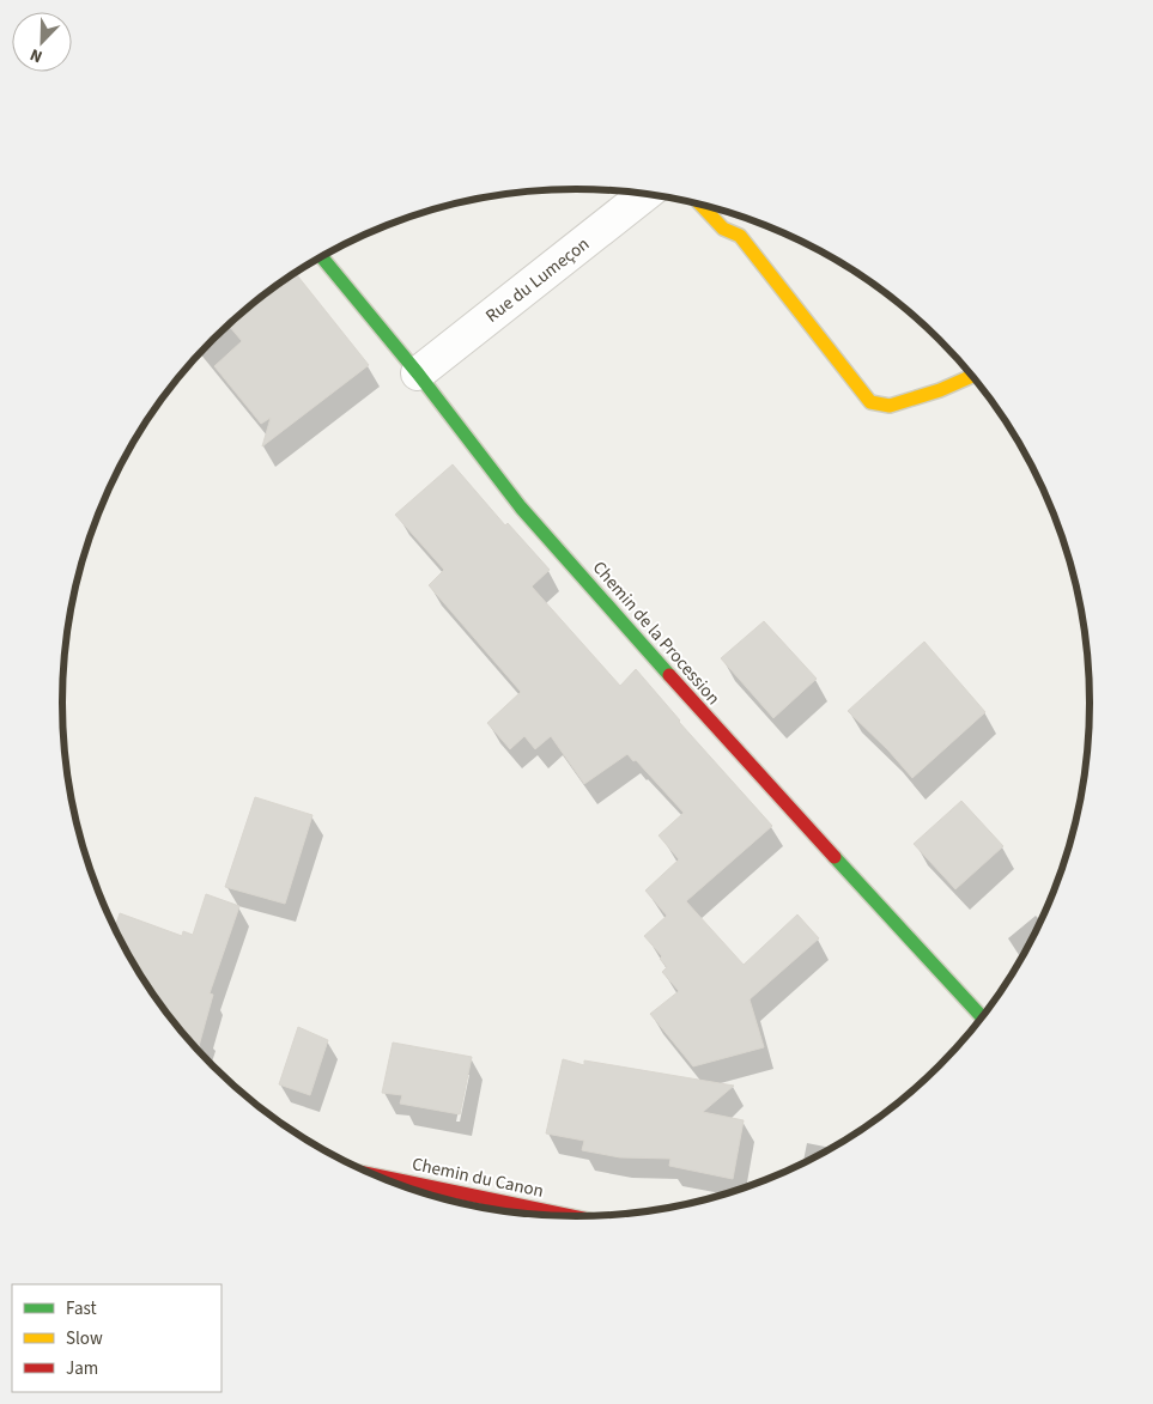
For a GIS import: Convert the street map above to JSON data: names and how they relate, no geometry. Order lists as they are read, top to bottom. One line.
{"streets":{"street":["Rue du Lumeçon","Chemin de la Procession","Chemin du Canon"]},"crossings":[["Rue du Lumeçon","Chemin de la Procession"]],"legend":["Fast","Slow","Jam"],"north":"bottom left"}
